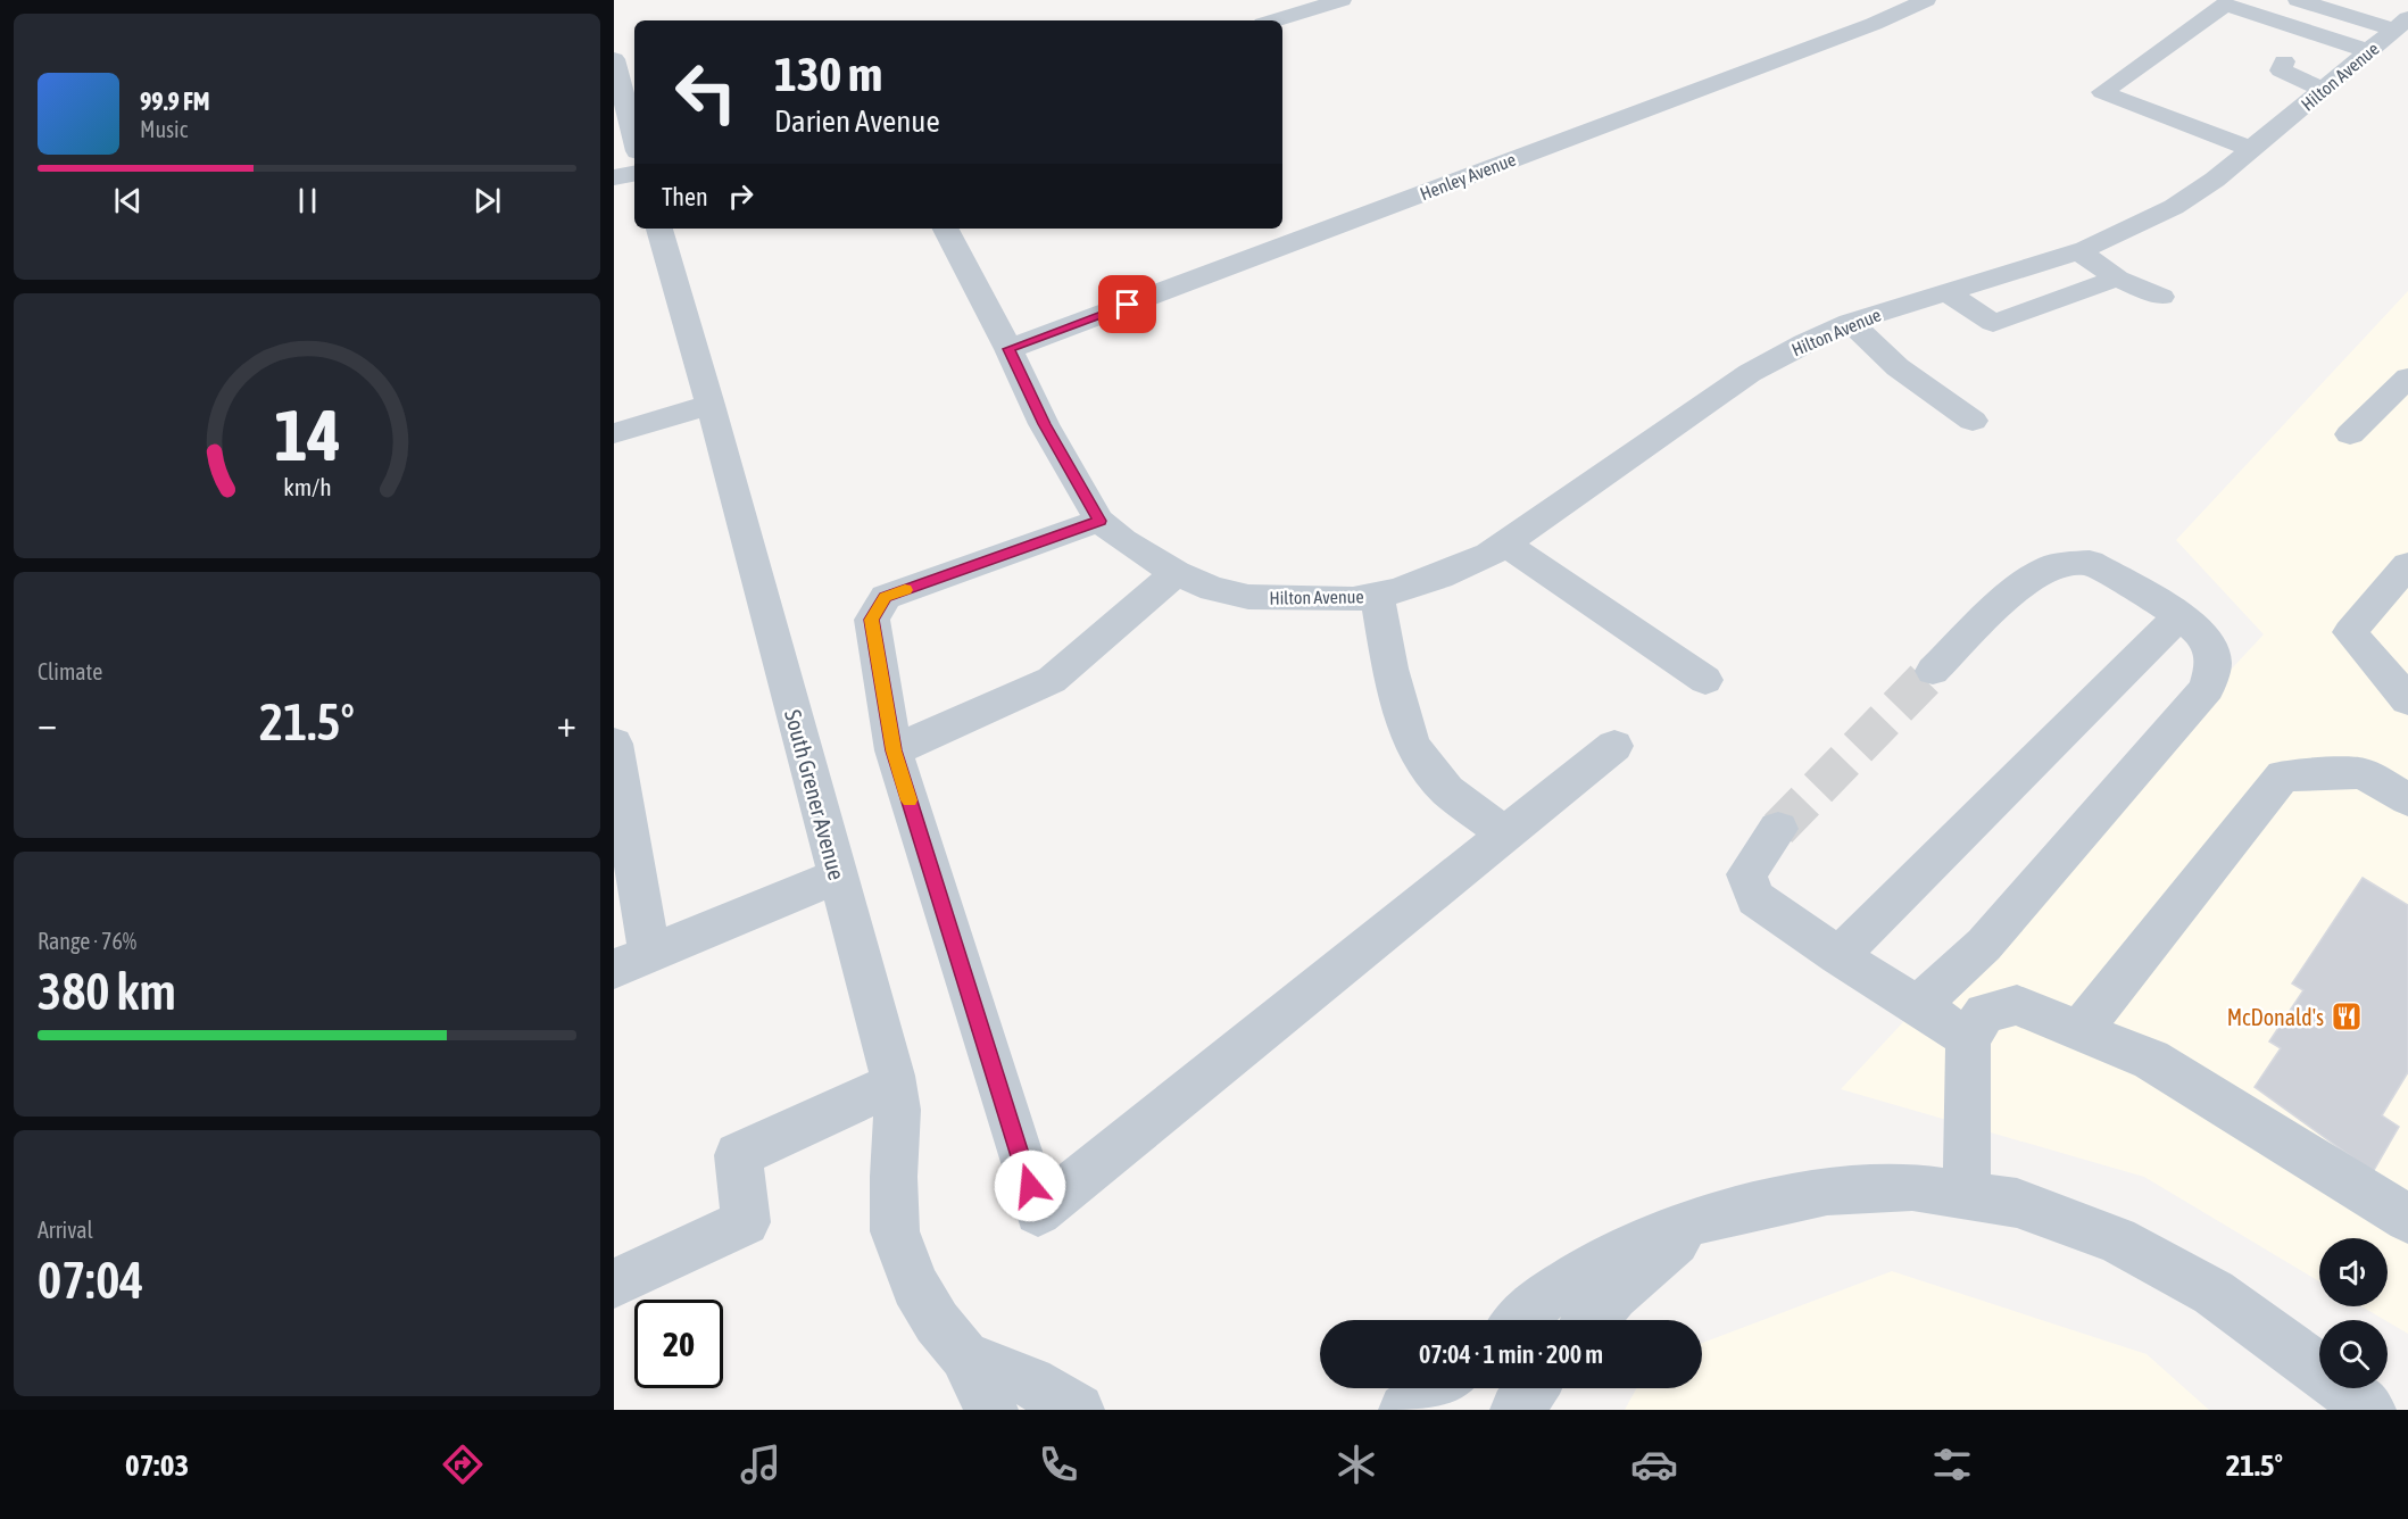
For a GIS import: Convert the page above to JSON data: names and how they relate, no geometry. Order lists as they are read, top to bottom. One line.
{"streets":{"street":["Hilton Avenue","Henley Avenue","South Grener Avenue"]},"places":{"restaurant":["McDonald's"]},"page":{"turn":["130 m","Darien Avenue"],"song":["99.9 FM","Music"],"then":"Then","tile":["Climate",["Range · 76%","380 km"],["Arrival","07:04"]],"heat":["−","21.5°","+"],"limit":"20","trip":"07:04 · 1 min · 200 m","tabs":["07:03","21.5°"],"gauge":["14","km/h"]}}
